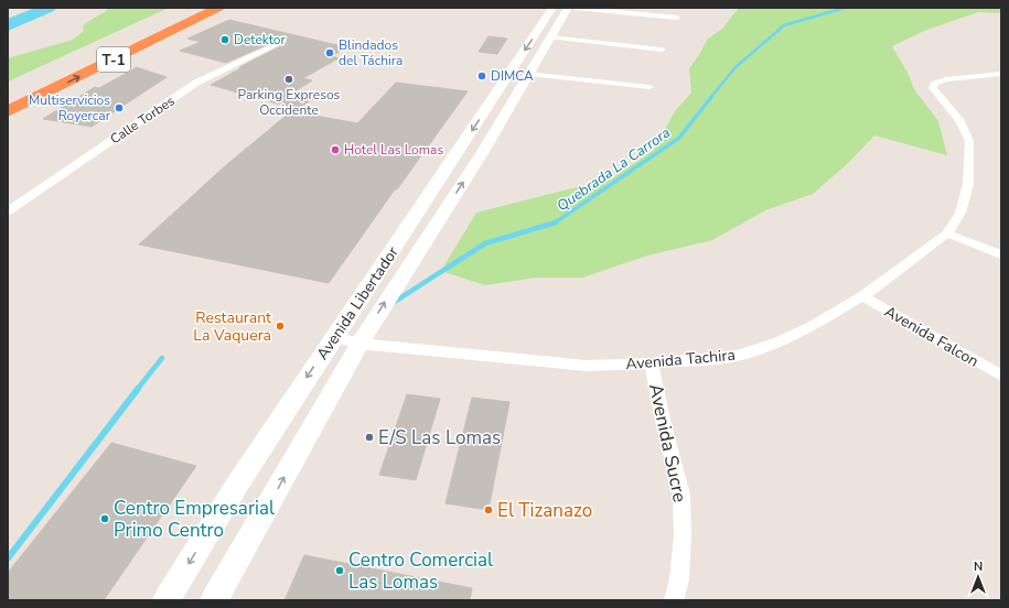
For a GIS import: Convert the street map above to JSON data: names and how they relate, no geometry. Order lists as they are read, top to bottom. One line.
{"streets":{"highway":["T-1"],"main road":["Avenida Libertador"],"street":["Calle Torbes","Avenida Falcon","Avenida Tachira","Avenida Sucre"]},"crossings":[["Avenida Libertador","Avenida Tachira"],["Avenida Falcon","Avenida Tachira"],["Avenida Tachira","Avenida Sucre"]],"water":["Quebrada La Carrora"],"places":["Detektor","Blindados del Táchira","DIMCA","Parking Expresos Occidente","Multiservicios Royercar","Hotel Las Lomas","Restaurant La Vaquera","E/S Las Lomas","El Tizanazo","Centro Empresarial Primo Centro","Centro Comercial Las Lomas"],"north":"top"}
